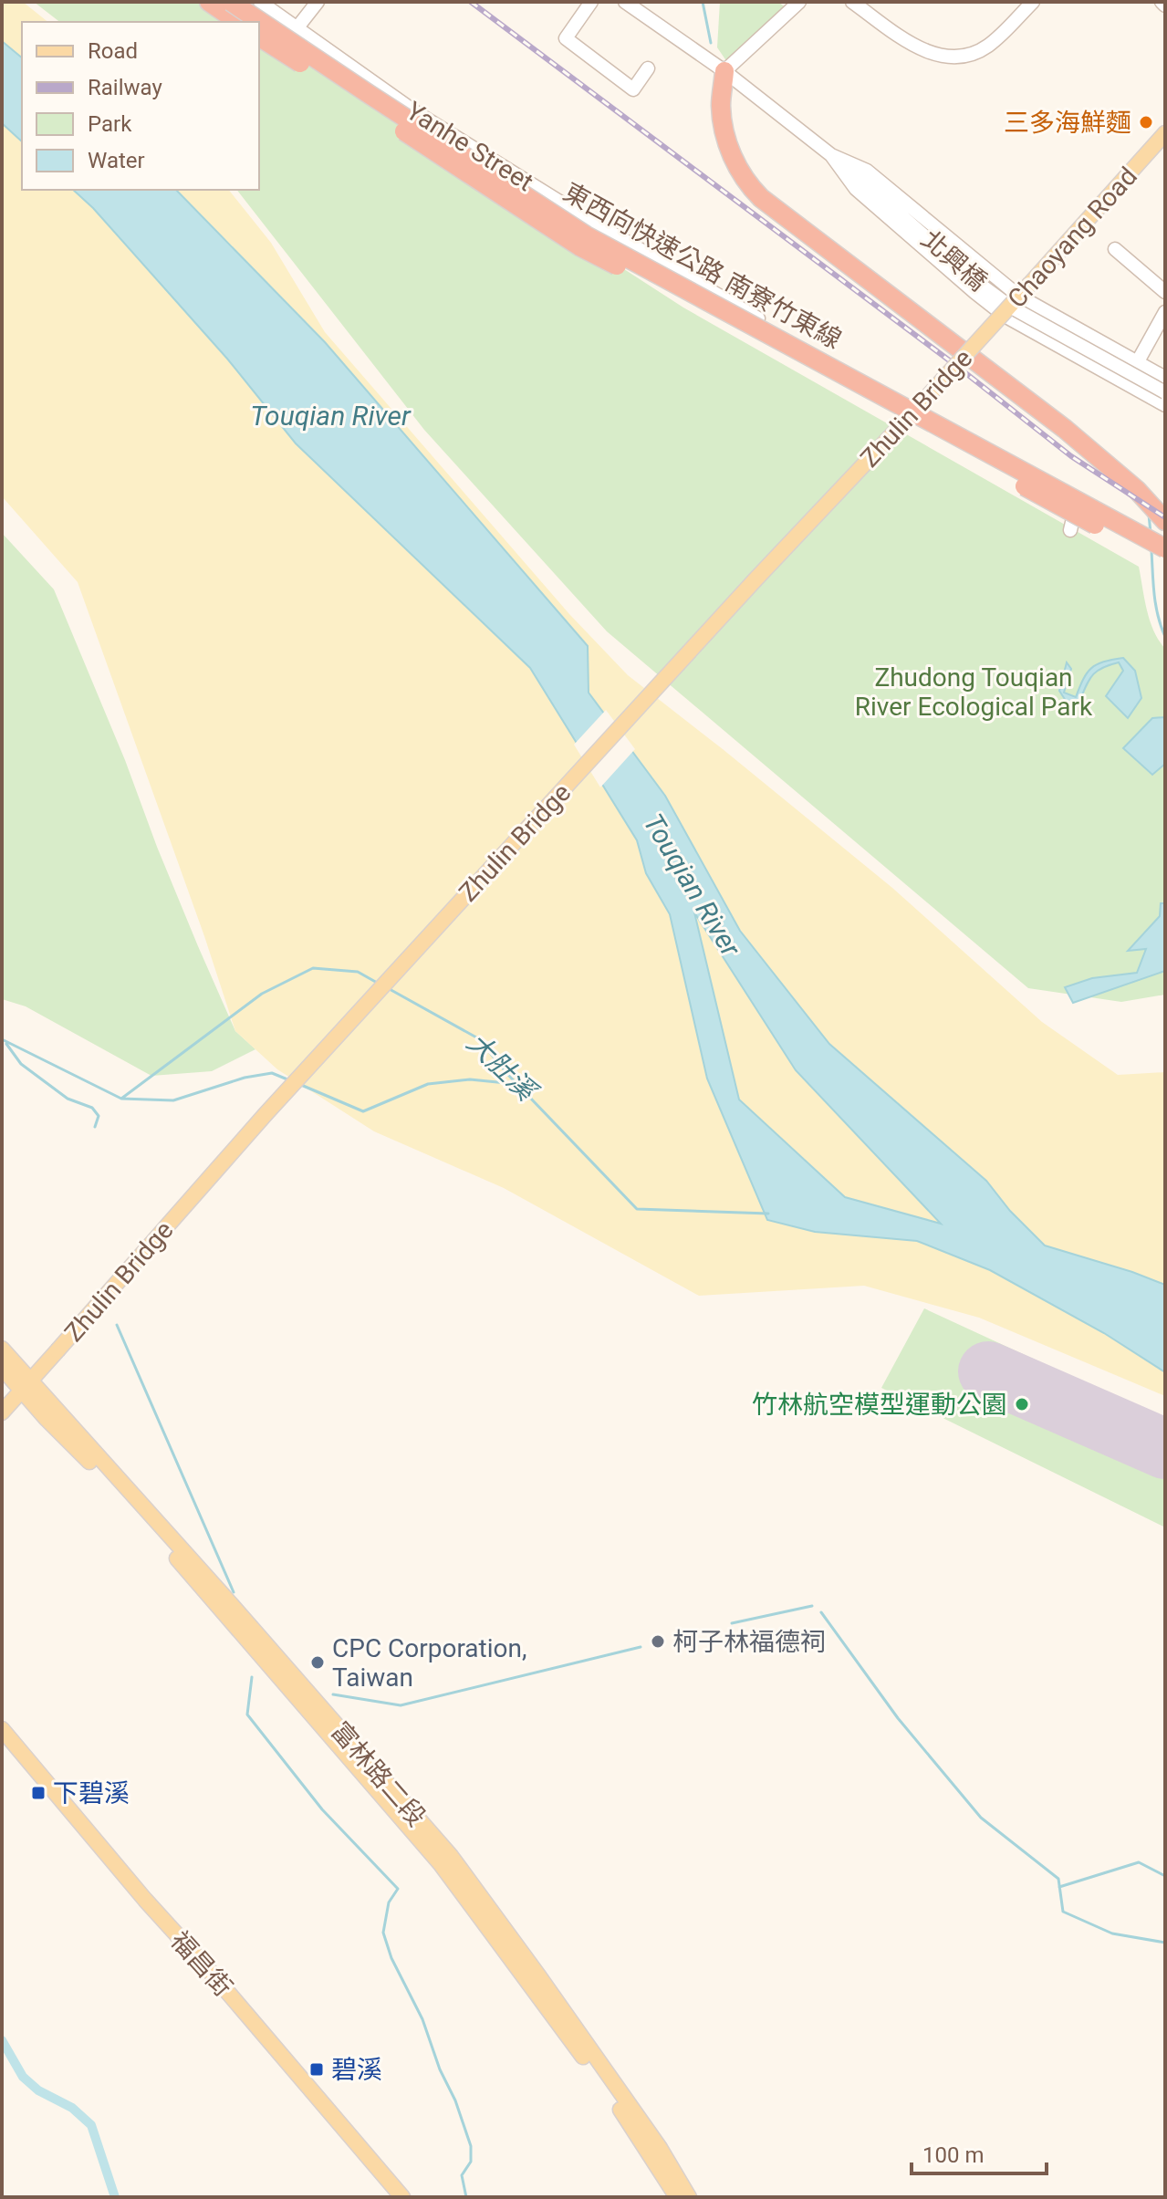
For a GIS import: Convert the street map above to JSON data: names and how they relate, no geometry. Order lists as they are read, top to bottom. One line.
{"streets":{"highway":["東西向快速公路 南寮竹東線"],"main road":["Chaoyang Road","Zhulin Bridge","富林路二段","福昌街"],"street":["Yanhe Street","北興橋"]},"crossings":[["Chaoyang Road","北興橋"],["Chaoyang Road","Zhulin Bridge"],["Zhulin Bridge","富林路二段"]],"water":["Touqian River","大肚溪"],"parks":["Zhudong Touqian River Ecological Park"],"places":{"other":["三多海鮮麵","竹林航空模型運動公園","柯子林福德祠","CPC Corporation, Taiwan"],"transit":["下碧溪","碧溪"]},"legend":["Road","Railway","Park","Water"],"scale_bar":"100 m"}
